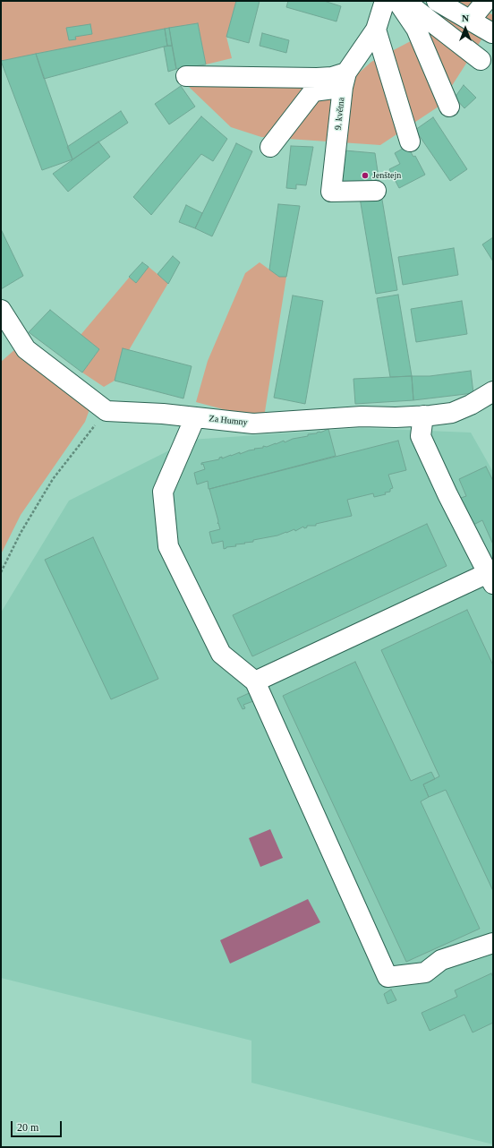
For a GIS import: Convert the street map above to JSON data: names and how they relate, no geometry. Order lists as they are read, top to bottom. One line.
{"streets":{"street":["9. května","Za Humny"]},"places":["Jenštejn"],"scale_bar":"20 m","north":"top"}
